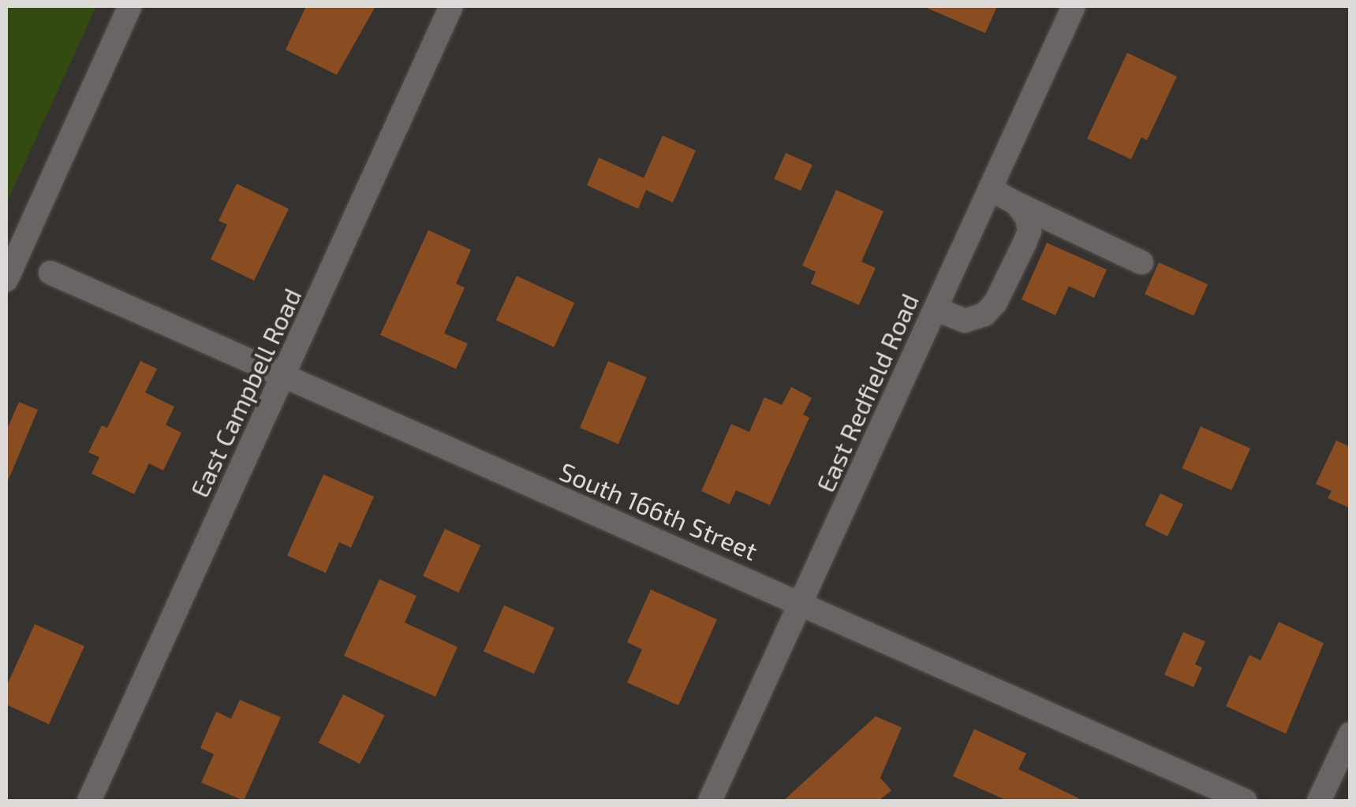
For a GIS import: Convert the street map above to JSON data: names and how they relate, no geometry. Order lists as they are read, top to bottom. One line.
{"streets":{"street":["East Campbell Road","East Redfield Road","South 166th Street"]},"crossings":[["East Campbell Road","South 166th Street"],["East Redfield Road","South 166th Street"]]}
